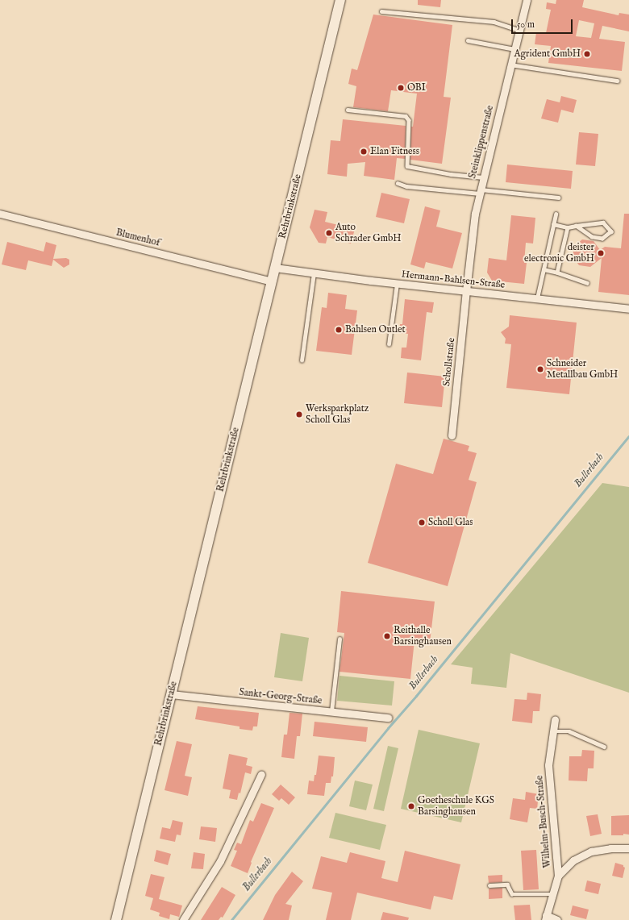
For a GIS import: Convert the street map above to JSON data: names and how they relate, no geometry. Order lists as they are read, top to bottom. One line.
{"streets":{"main road":["Rehrbrinkstraße"],"street":["Steinklippenstraße","Blumenhof","Hermann-Bahlsen-Straße","Schollstraße","Sankt-Georg-Straße","Wilhelm-Busch-Straße"]},"crossings":[["Steinklippenstraße","Hermann-Bahlsen-Straße"],["Steinklippenstraße","Schollstraße"],["Rehrbrinkstraße","Blumenhof"],["Rehrbrinkstraße","Hermann-Bahlsen-Straße"],["Rehrbrinkstraße","Sankt-Georg-Straße"],["Hermann-Bahlsen-Straße","Schollstraße"]],"water":["Bullerbach"],"places":["Agrident GmbH","OBI","Elan Fitness","Auto Schrader GmbH","deister electronic GmbH","Bahlsen Outlet","Schneider Metallbau GmbH","Werksparkplatz Scholl Glas","Scholl Glas","Reithalle Barsinghausen","Goetheschule KGS Barsinghausen"],"scale_bar":"50 m"}
